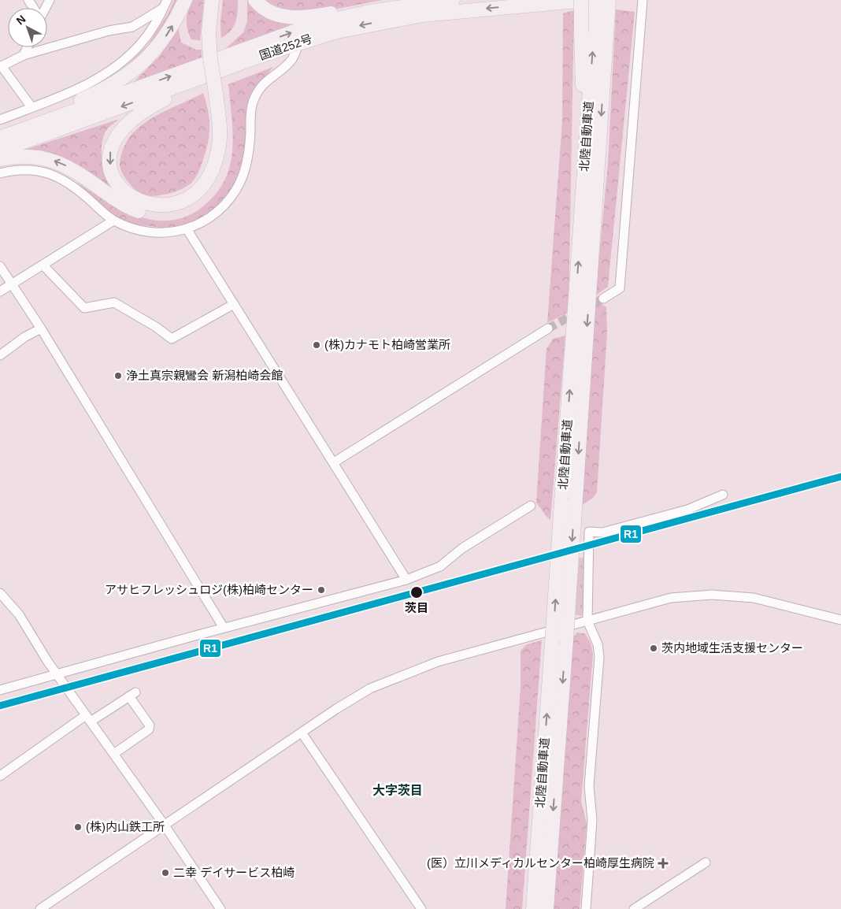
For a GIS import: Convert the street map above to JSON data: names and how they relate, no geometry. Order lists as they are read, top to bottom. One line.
{"streets":{"highway":["国道252号","北陸自動車道"]},"districts":["大字茨目"],"places":{"other":["(株)カナモト柏崎営業所","浄土真宗親鸞会 新潟柏崎会館","アサヒフレッシュロジ(株)柏崎センター","茨目","茨内地域生活支援センター","(株)内山鉄工所","二幸 デイサービス柏崎"],"health":["(医）立川メディカルセンター柏崎厚生病院"]},"lines":["transit line R1"],"north":"top left"}
